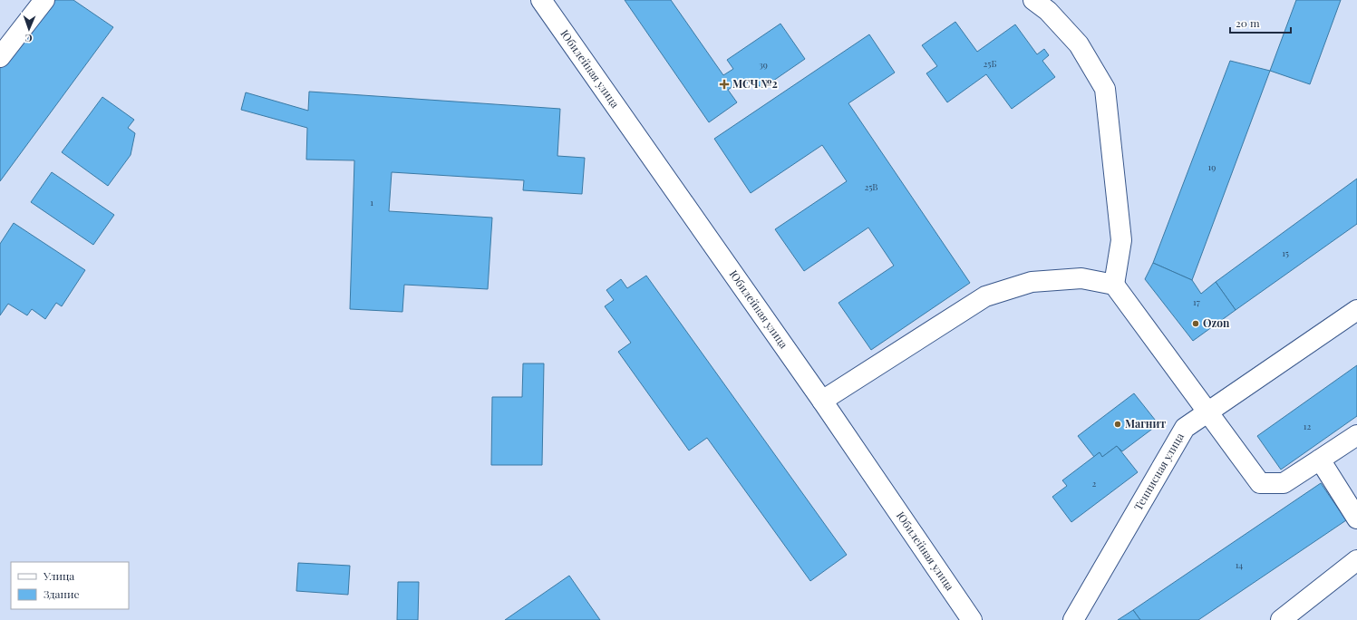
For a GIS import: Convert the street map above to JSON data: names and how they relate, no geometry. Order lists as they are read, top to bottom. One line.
{"streets":{"street":["Юбилейная улица","Теннисная улица"]},"places":{"health":["МСЧ №2"],"other":["Ozon","Магнит"]},"house_numbers":["25Б","39","19","25В","1","15","17","12","2","14"],"legend":["Улица","Здание"],"scale_bar":"20 m","north":"bottom"}
